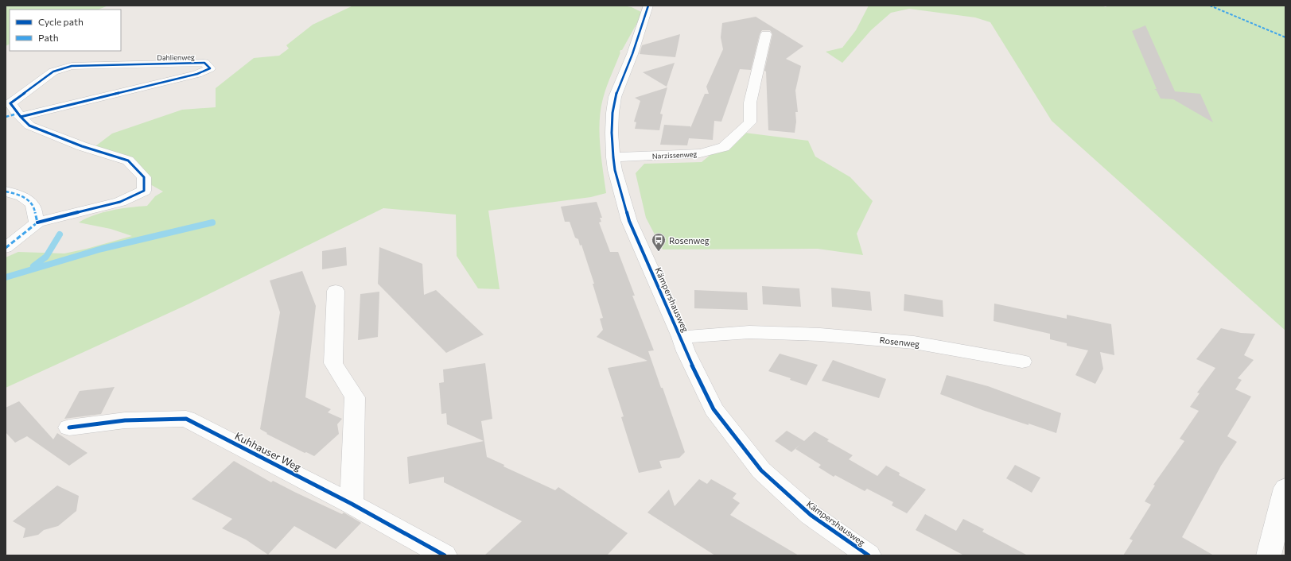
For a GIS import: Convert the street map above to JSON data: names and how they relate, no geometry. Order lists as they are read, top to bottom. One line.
{"streets":{"street":["Dahlienweg","Narzissenweg","Kämpershausweg","Rosenweg","Kuhhauser Weg"]},"crossings":[["Narzissenweg","Kämpershausweg"],["Kämpershausweg","Rosenweg"]],"places":{"bus stop":["Rosenweg"]},"legend":["Cycle path","Path"]}
